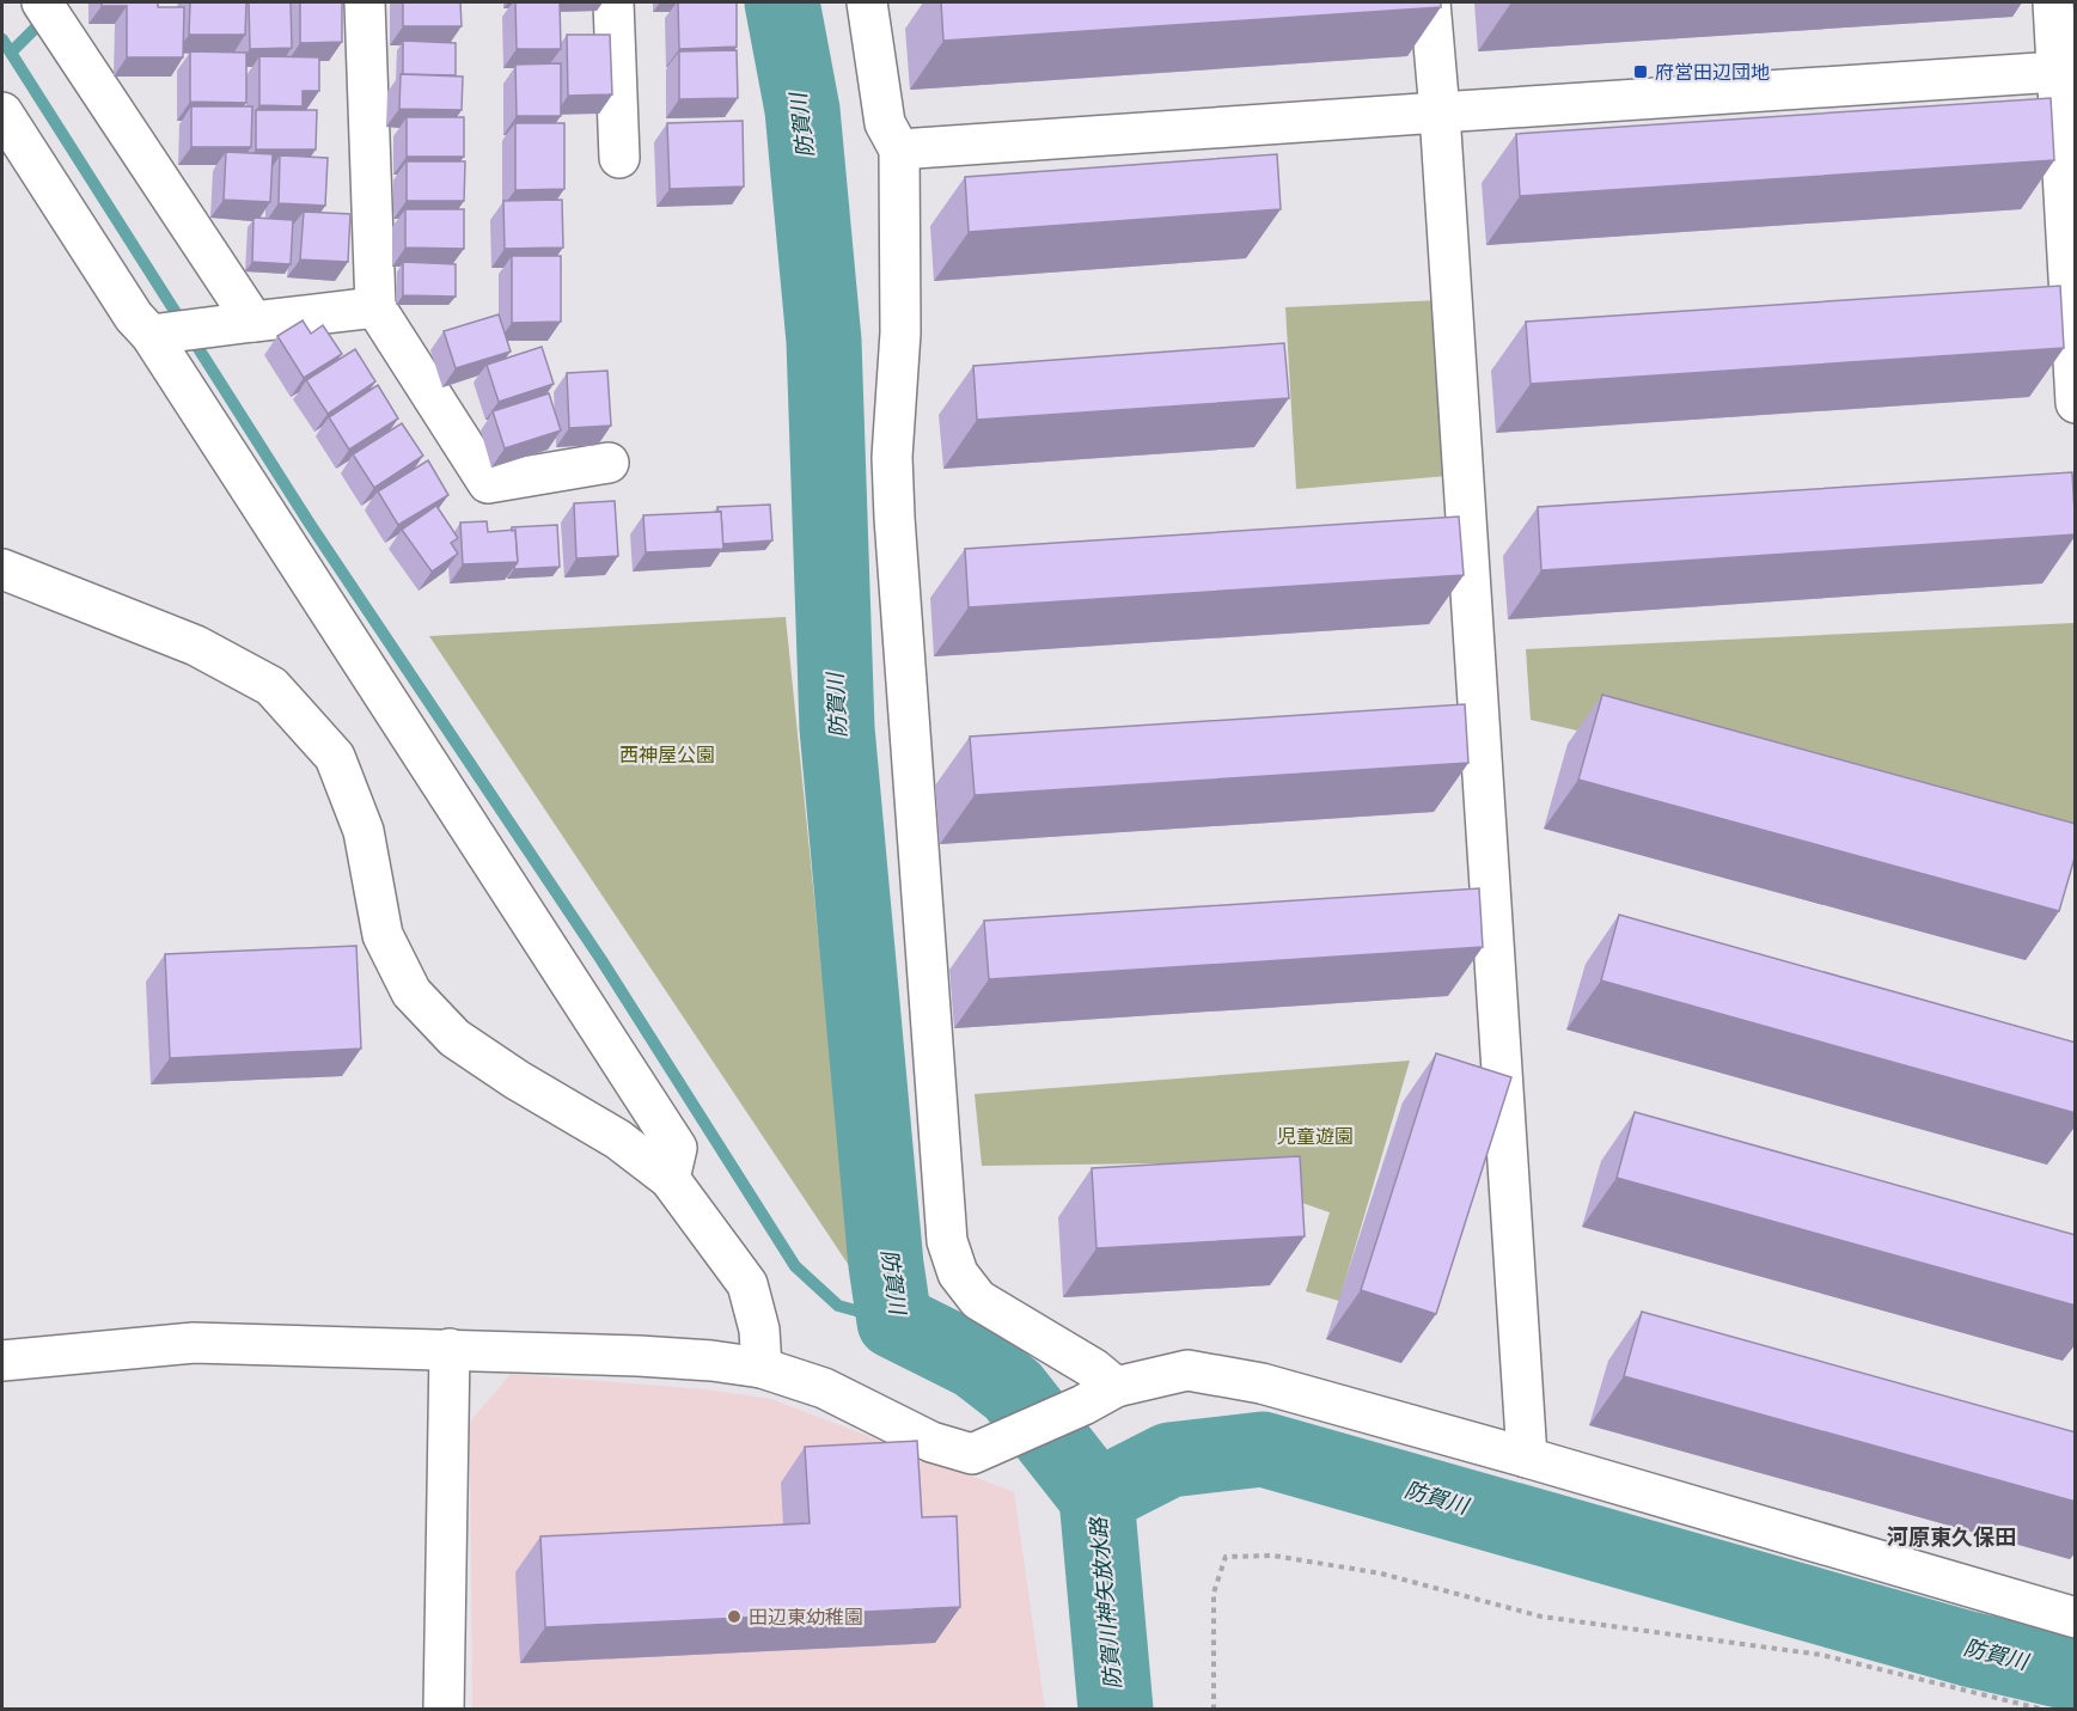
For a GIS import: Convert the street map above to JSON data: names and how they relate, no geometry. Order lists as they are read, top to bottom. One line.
{"districts":["河原東久保田"],"water":["防賀川","防賀川神矢放水路"],"parks":["西神屋公園","児童遊園"],"places":{"transit":["府営田辺団地"],"other":["田辺東幼稚園"]}}
